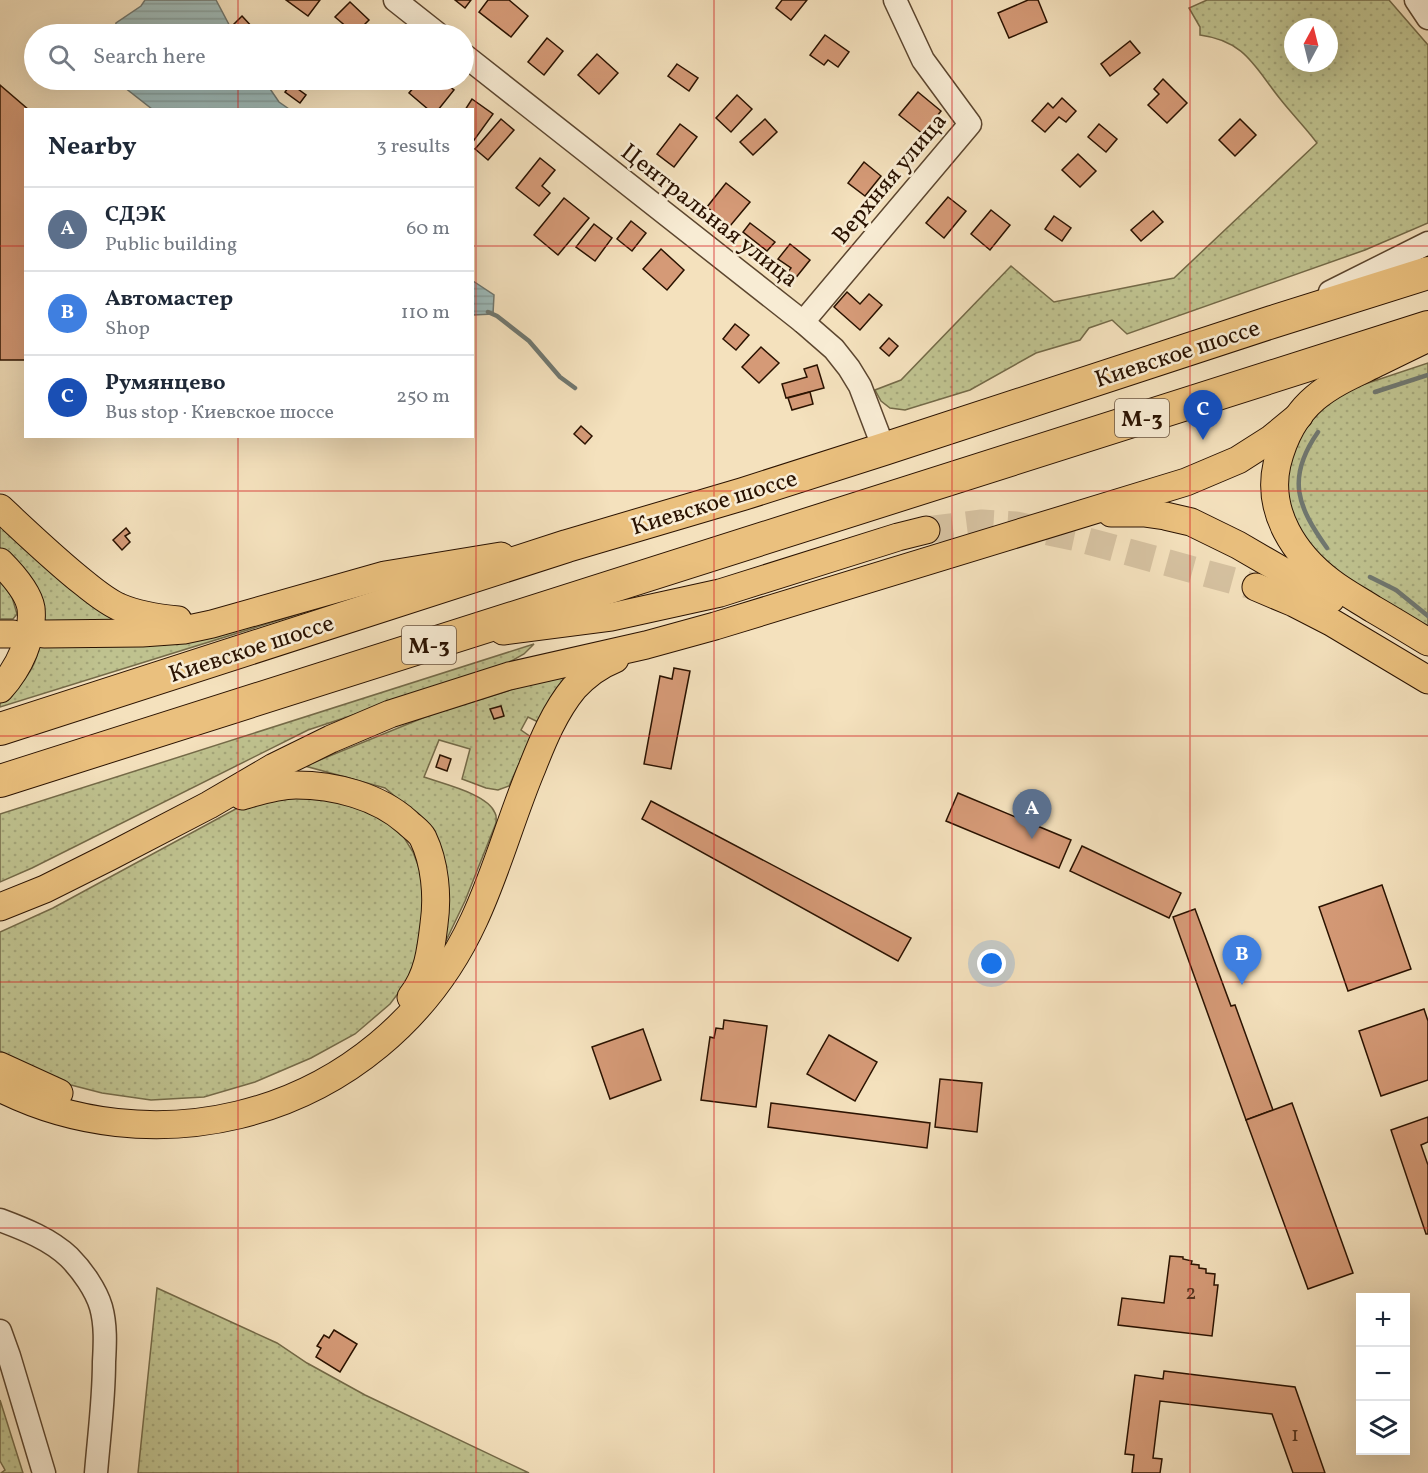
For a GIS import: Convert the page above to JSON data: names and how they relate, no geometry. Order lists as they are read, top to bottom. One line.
{"streets":{"highway":["Киевское шоссе","М-3"],"street":["Верхняя улица","Центральная улица"]},"crossings":[["Верхняя улица","Центральная улица"],["Центральная улица","Киевское шоссе"]],"house_numbers":["2","1"],"north":"top","page":{"search":"Search here","heading":["Nearby","3 results"],"list":[{"mark":"A","name":"СДЭК","note":"Public building","value":"60 m"},{"mark":"B","name":"Автомастер","note":"Shop","value":"110 m"},{"mark":"C","name":"Румянцево","note":"Bus stop · Киевское шоссе","value":"250 m"}],"pins":["C","A","B"],"map_buttons":["+","−"]}}
